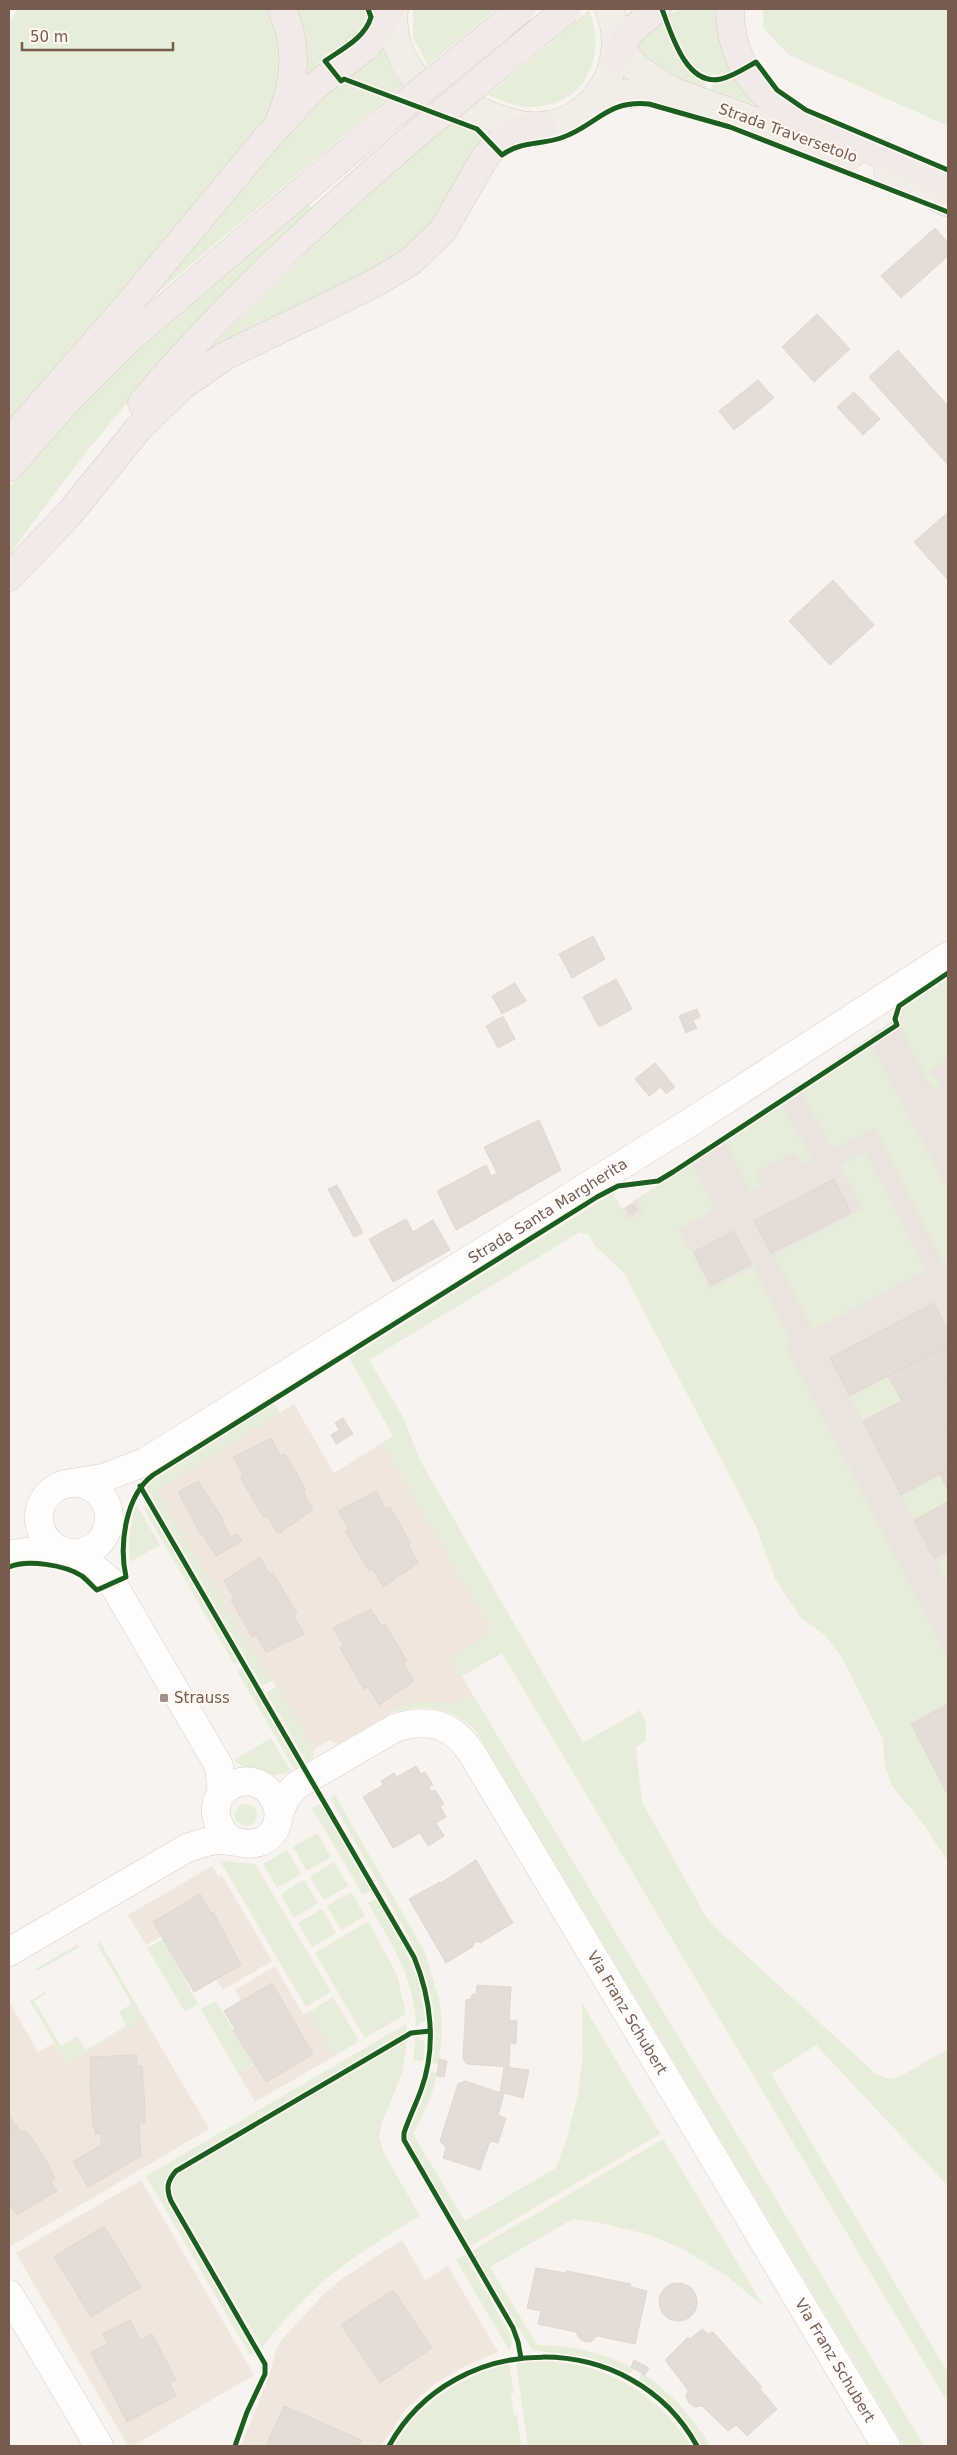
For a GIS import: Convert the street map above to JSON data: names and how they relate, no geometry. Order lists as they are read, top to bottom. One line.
{"streets":{"main road":["Strada Traversetolo"],"street":["Strada Santa Margherita","Via Franz Schubert"]},"places":{"transit":["Strauss"]},"scale_bar":"50 m"}
